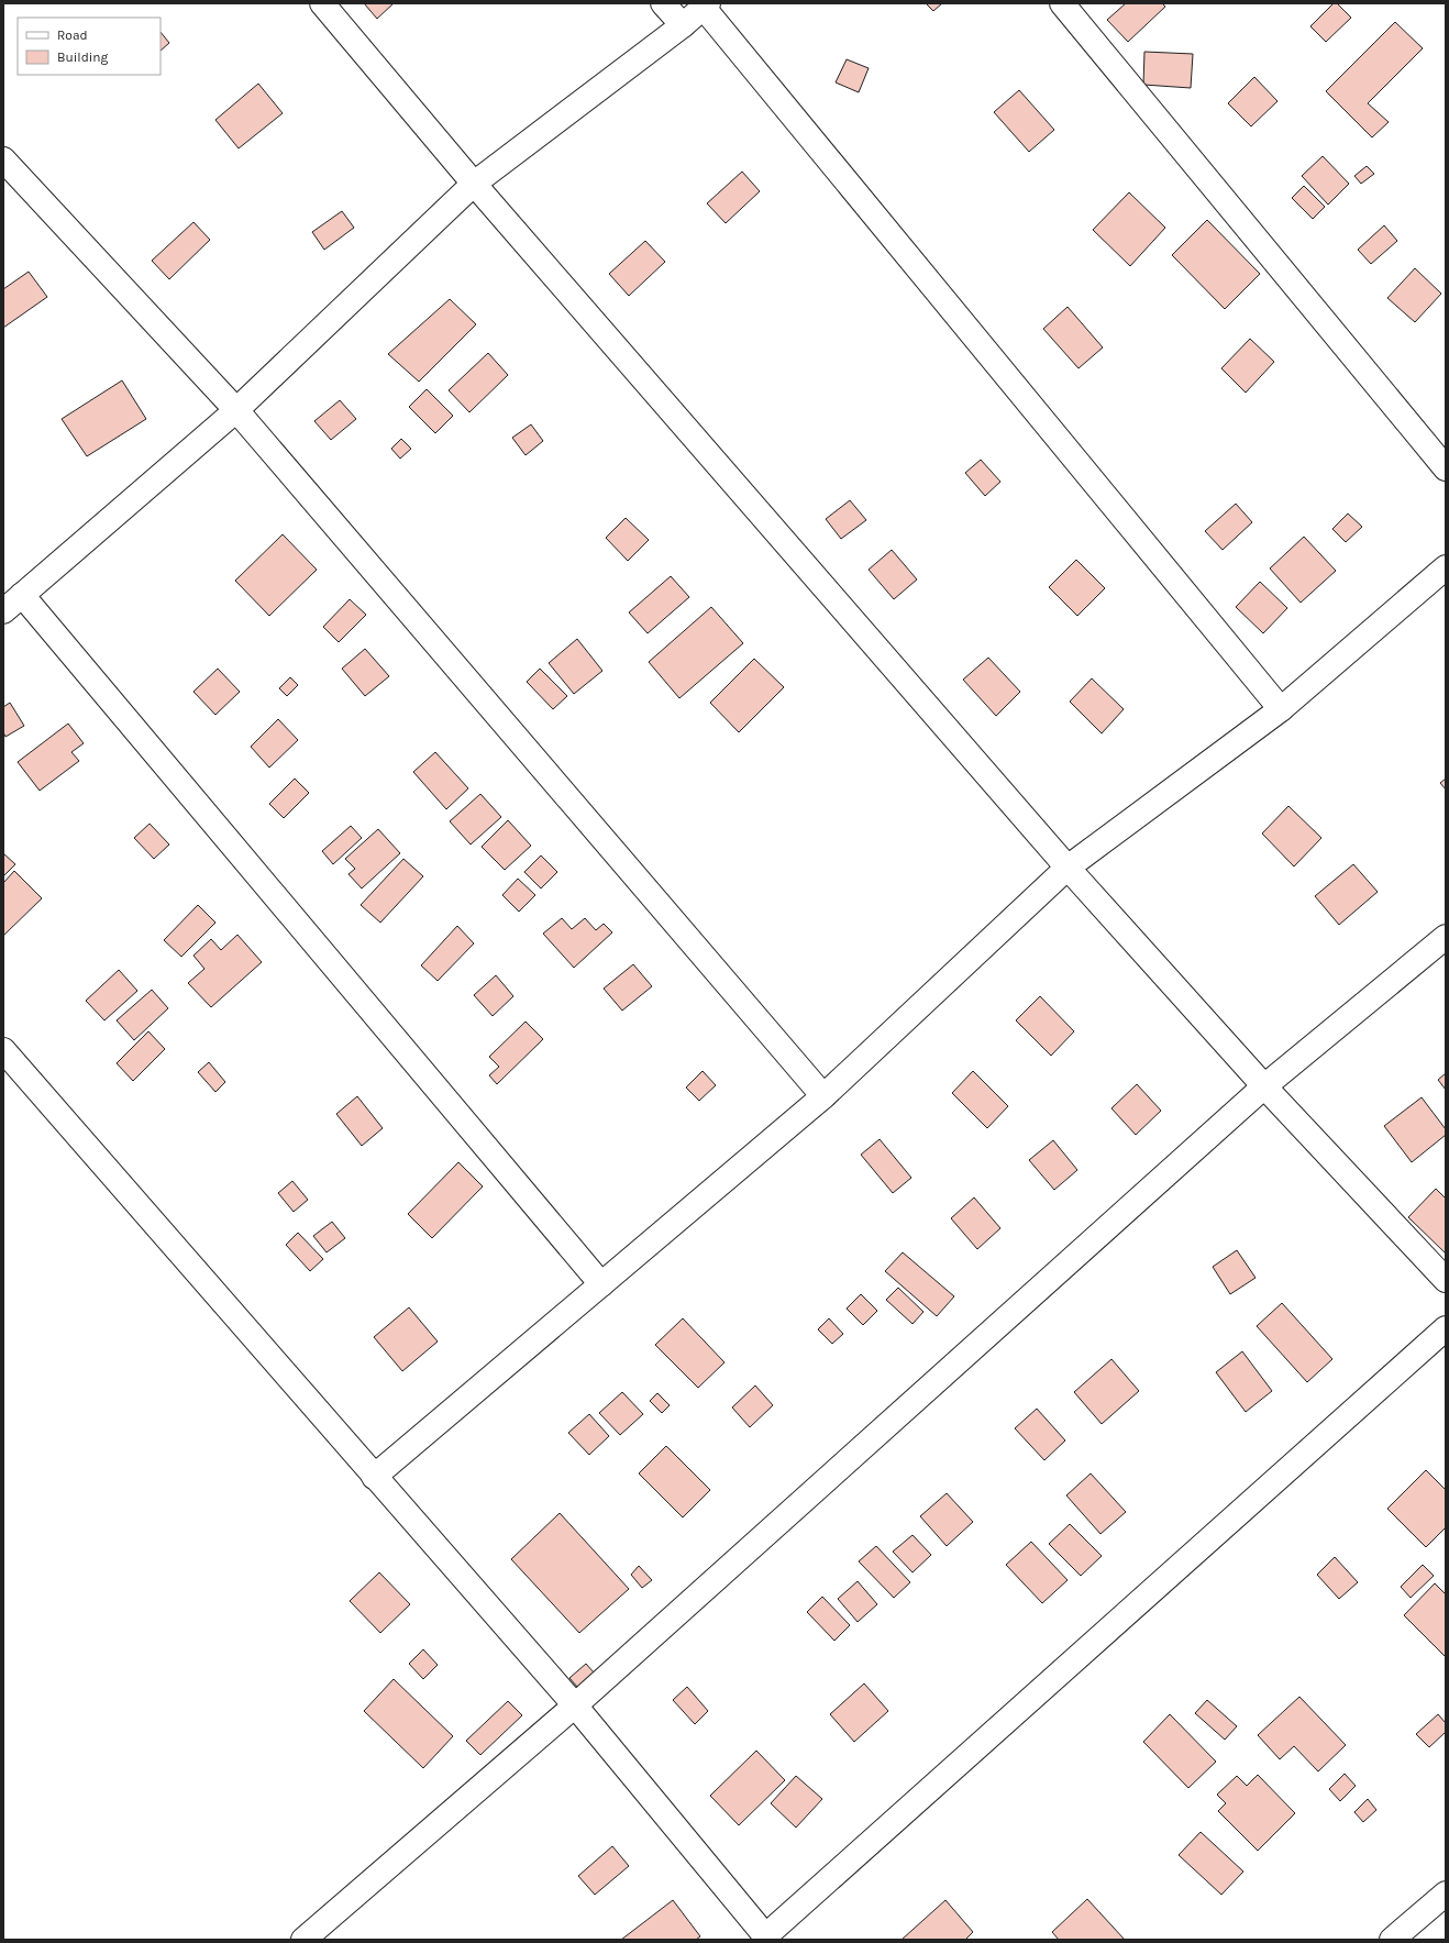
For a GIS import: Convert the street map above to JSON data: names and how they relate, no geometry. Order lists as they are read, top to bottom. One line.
{"legend":["Road","Building"]}
